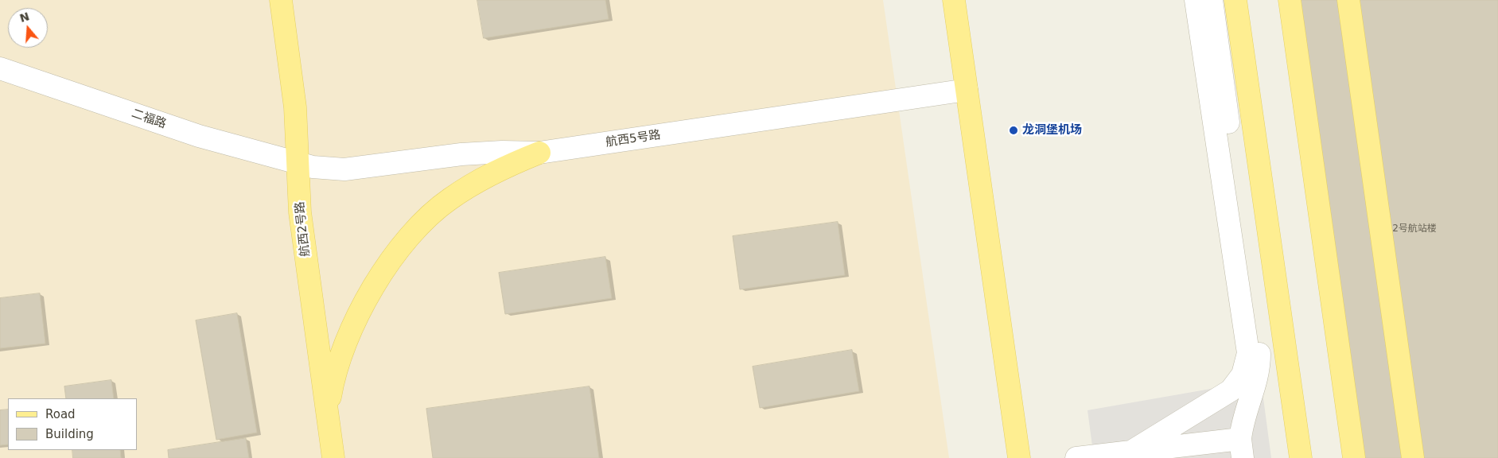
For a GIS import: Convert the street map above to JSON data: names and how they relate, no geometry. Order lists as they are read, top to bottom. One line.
{"streets":{"main road":["航西2号路"],"street":["二福路","航西5号路"]},"crossings":[["二福路","航西5号路"],["二福路","航西2号路"],["航西5号路","航西2号路"]],"places":["龙洞堡机场"],"house_numbers":["2号航站楼"],"legend":["Road","Building"],"north":"top"}
